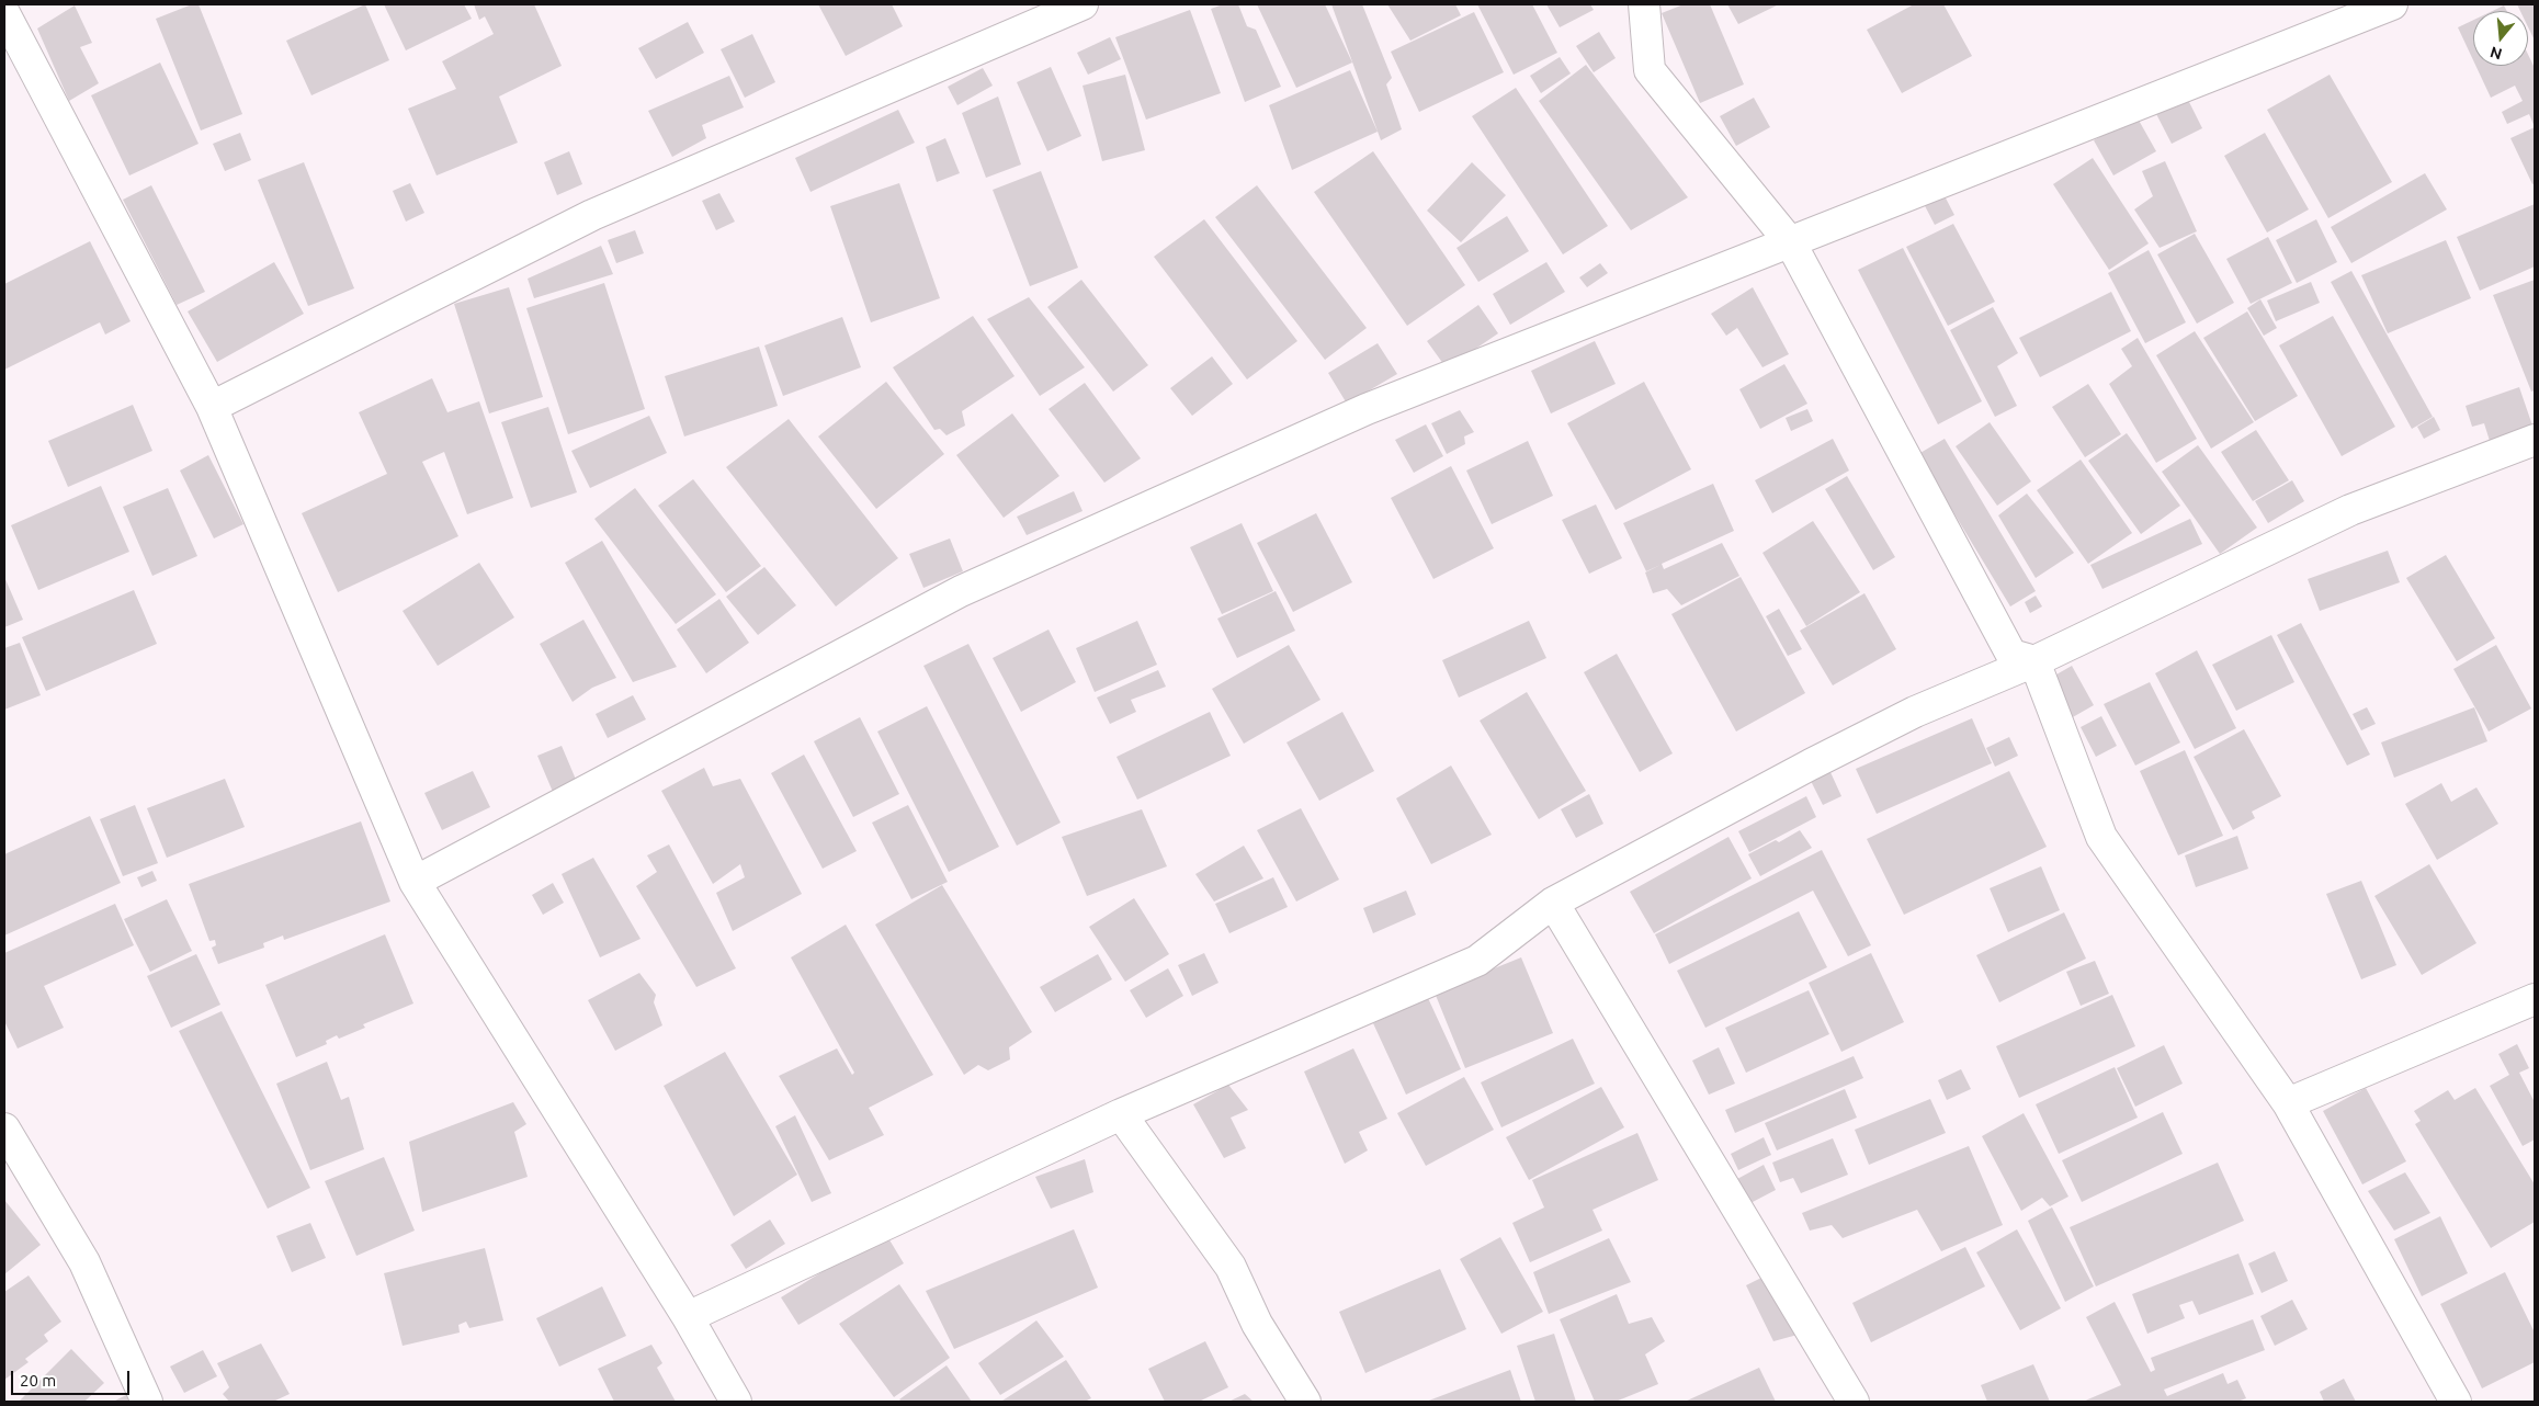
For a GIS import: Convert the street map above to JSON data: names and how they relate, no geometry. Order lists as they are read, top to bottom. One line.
{"scale_bar":"20 m","north":"bottom"}
